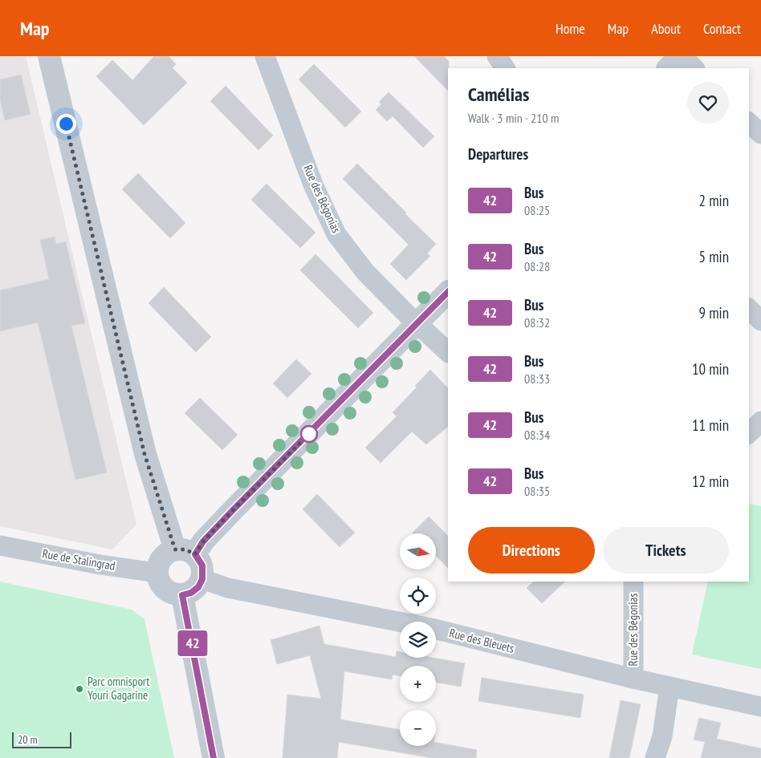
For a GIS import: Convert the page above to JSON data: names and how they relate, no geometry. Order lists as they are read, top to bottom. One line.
{"streets":{"street":["Rue des Bégonias","Rue de Stalingrad","Rue des Bleuets"]},"crossings":[["Rue des Bégonias","Rue des Bleuets"],["Rue de Stalingrad","Rue des Bleuets"]],"places":["Parc omnisport Youri Gagarine"],"lines":["bus line 42"],"scale_bar":"20 m","north":"right","page":{"header":"Map","nav":["Home","Map","About","Contact"],"on_map":"42","heading":[["Camélias","Walk · 3 min · 210 m"],"Departures"],"list":[{"mark":"42","name":"Bus","note":"08:25","value":"2 min"},{"mark":"42","name":"Bus","note":"08:28","value":"5 min"},{"mark":"42","name":"Bus","note":"08:32","value":"9 min"},{"mark":"42","name":"Bus","note":"08:33","value":"10 min"},{"mark":"42","name":"Bus","note":"08:34","value":"11 min"},{"mark":"42","name":"Bus","note":"08:35","value":"12 min"}],"buttons":["Directions","Tickets"],"map_buttons":["+","−"],"scale":"20 m"}}
